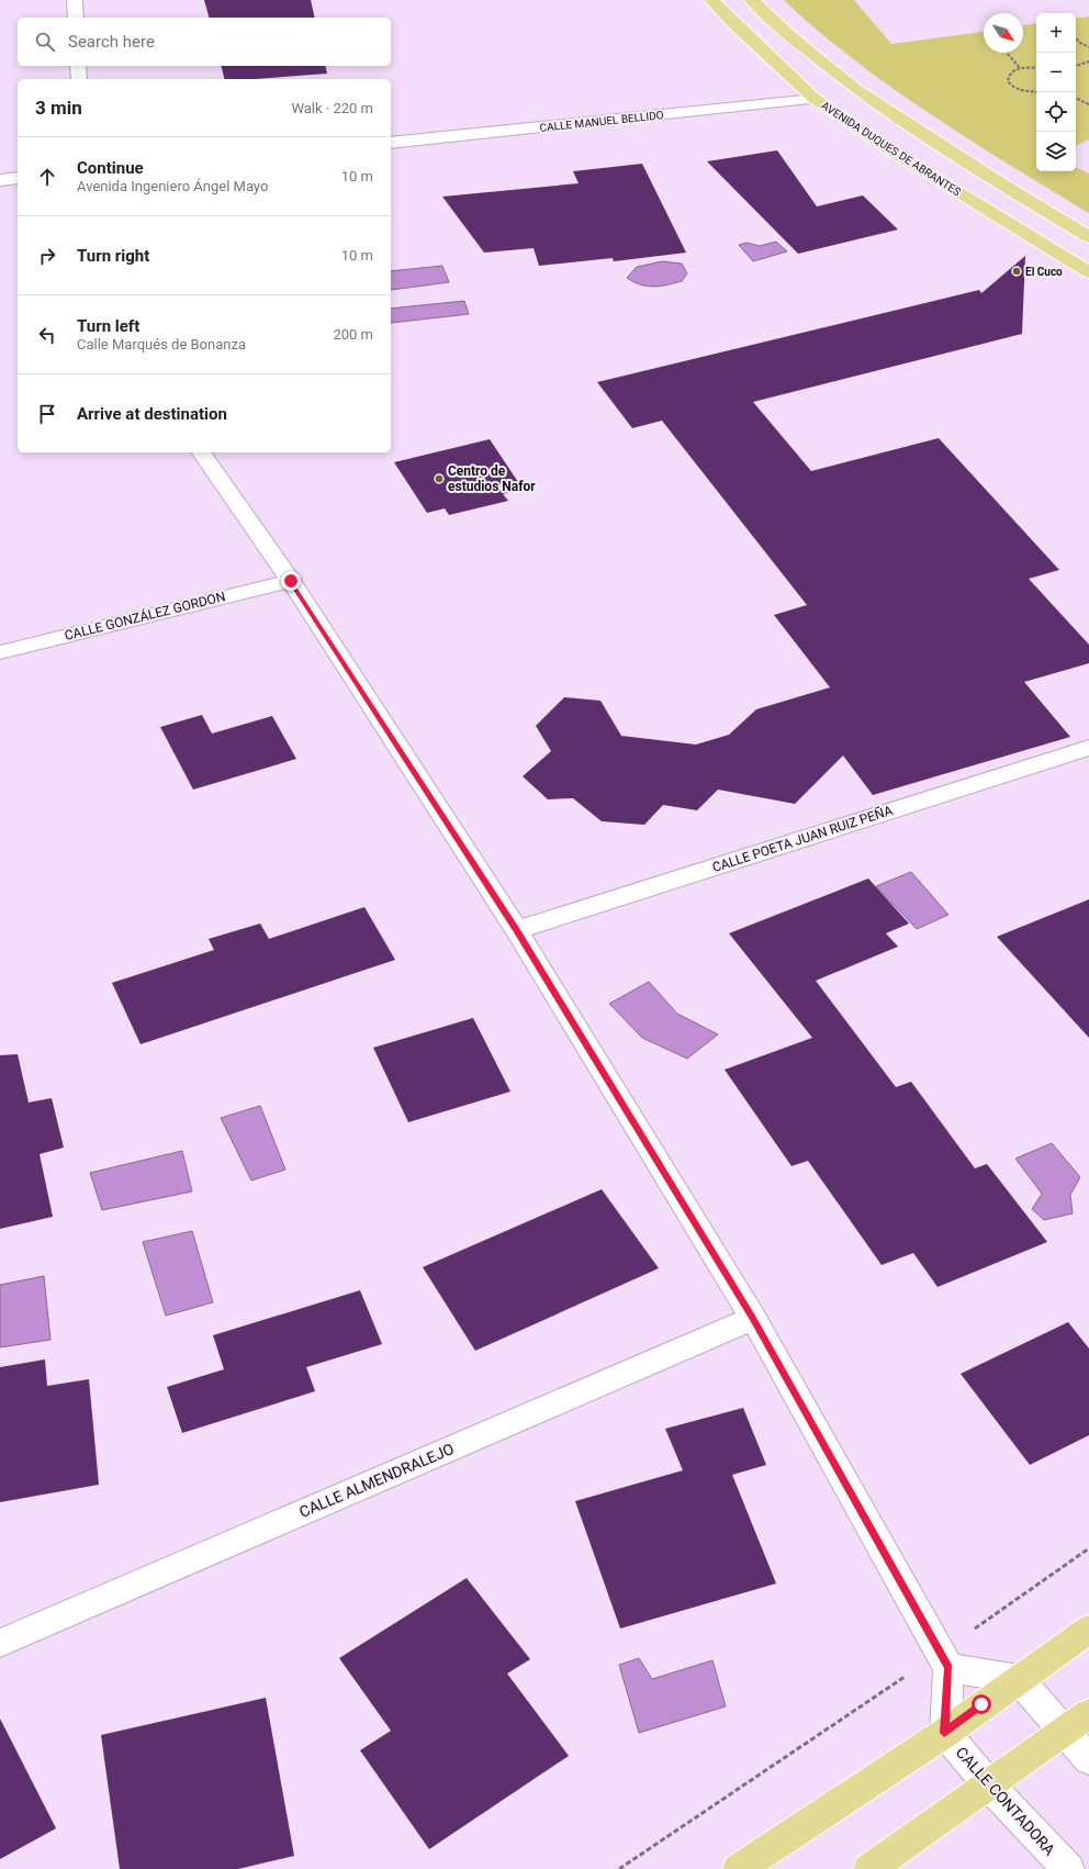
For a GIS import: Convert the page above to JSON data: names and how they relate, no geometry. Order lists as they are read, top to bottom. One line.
{"streets":{"main road":["AVENIDA DUQUES DE ABRANTES"],"street":["CALLE MANUEL BELLIDO","CALLE GONZÁLEZ GORDON","CALLE POETA JUAN RUIZ PEÑA","CALLE ALMENDRALEJO","CALLE CONTADORA"]},"crossings":[["CALLE MANUEL BELLIDO","AVENIDA DUQUES DE ABRANTES"]],"places":["El Cuco","Centro de estudios Nafor"],"north":"bottom right","page":{"map_buttons":["+","−"],"search":"Search here","heading":["3 min","Walk · 220 m"],"list":[["Continue","Avenida Ingeniero Ángel Mayo","10 m"],["Turn right","10 m"],["Turn left","Calle Marqués de Bonanza","200 m"],"Arrive at destination"]}}
